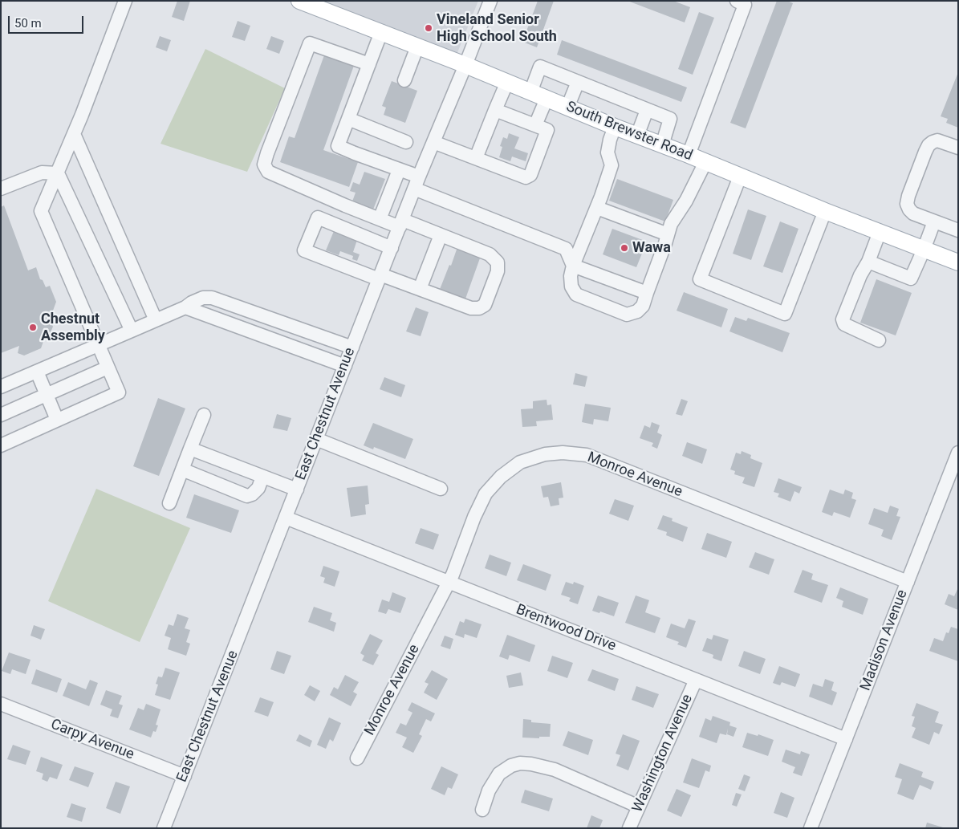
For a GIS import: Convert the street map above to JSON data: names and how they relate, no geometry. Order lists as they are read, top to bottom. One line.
{"streets":{"main road":["South Brewster Road"],"street":["East Chestnut Avenue","Monroe Avenue","Brentwood Drive","Madison Avenue","Carpy Avenue","Washington Avenue"]},"crossings":[["South Brewster Road","East Chestnut Avenue"],["East Chestnut Avenue","Brentwood Drive"],["East Chestnut Avenue","Carpy Avenue"],["Monroe Avenue","Brentwood Drive"],["Monroe Avenue","Madison Avenue"],["Brentwood Drive","Madison Avenue"],["Brentwood Drive","Washington Avenue"]],"places":["Vineland Senior High School South","Wawa","Chestnut Assembly"],"scale_bar":"50 m"}
